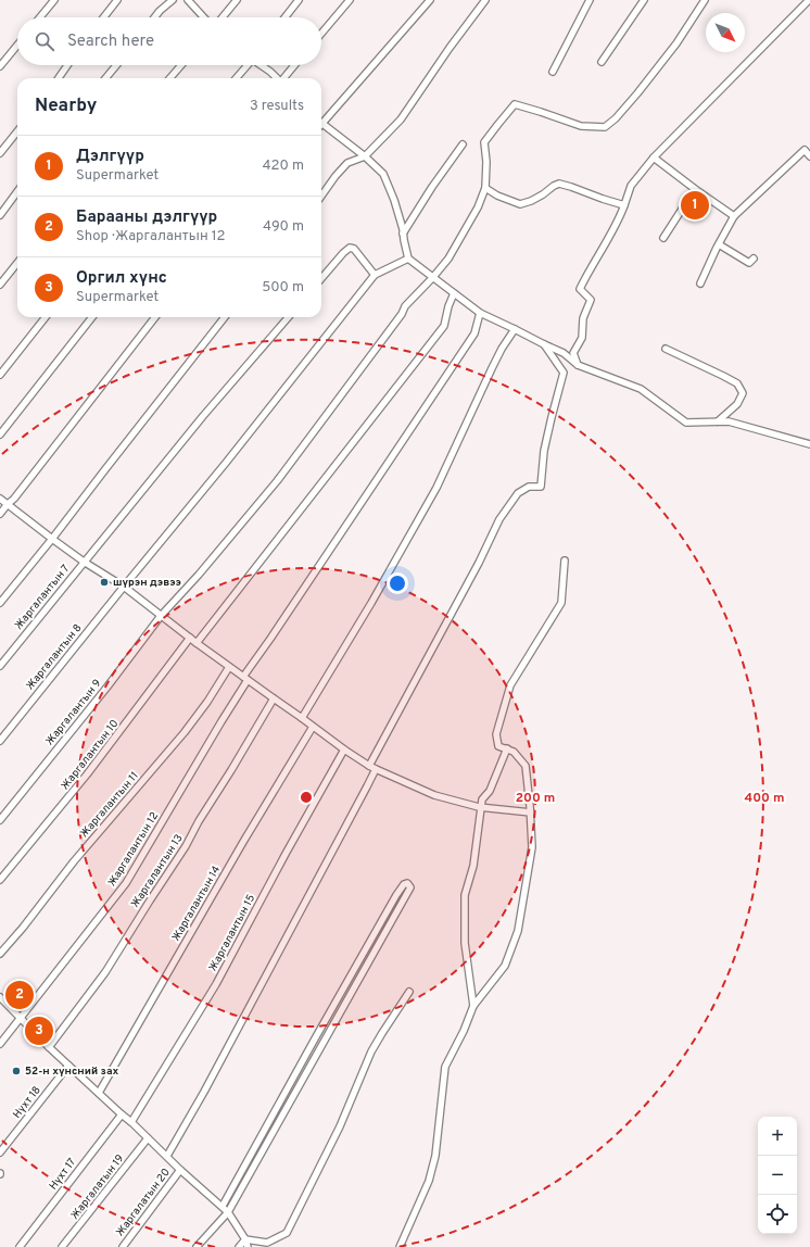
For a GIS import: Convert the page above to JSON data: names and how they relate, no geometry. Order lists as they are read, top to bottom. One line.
{"streets":{"street":["Жаргалантын 7","Жаргалантын 8","Жаргалантын 9","Жаргалантын 10","Жаргалантын 11","Жаргалантын 12","Жаргалантын 13","Жаргалантын 14","Жаргалантын 15","Нүхт 18","Нүхт 17","Жаргалатын 19","Жаргалатын 20"]},"places":["шүрэн дэвээ","52-н хүнсний зах"],"north":"bottom right","page":{"search":"Search here","heading":["Nearby","3 results"],"list":[{"mark":"1","name":"Дэлгүүр","note":"Supermarket","value":"420 m"},{"mark":"2","name":"Барааны дэлгүүр","note":"Shop · Жаргалантын 12","value":"490 m"},{"mark":"3","name":"Оргил хүнс","note":"Supermarket","value":"500 m"}],"pins":["1","2","3"],"map_buttons":["+","−"]},"rings":["200 m","400 m"]}
